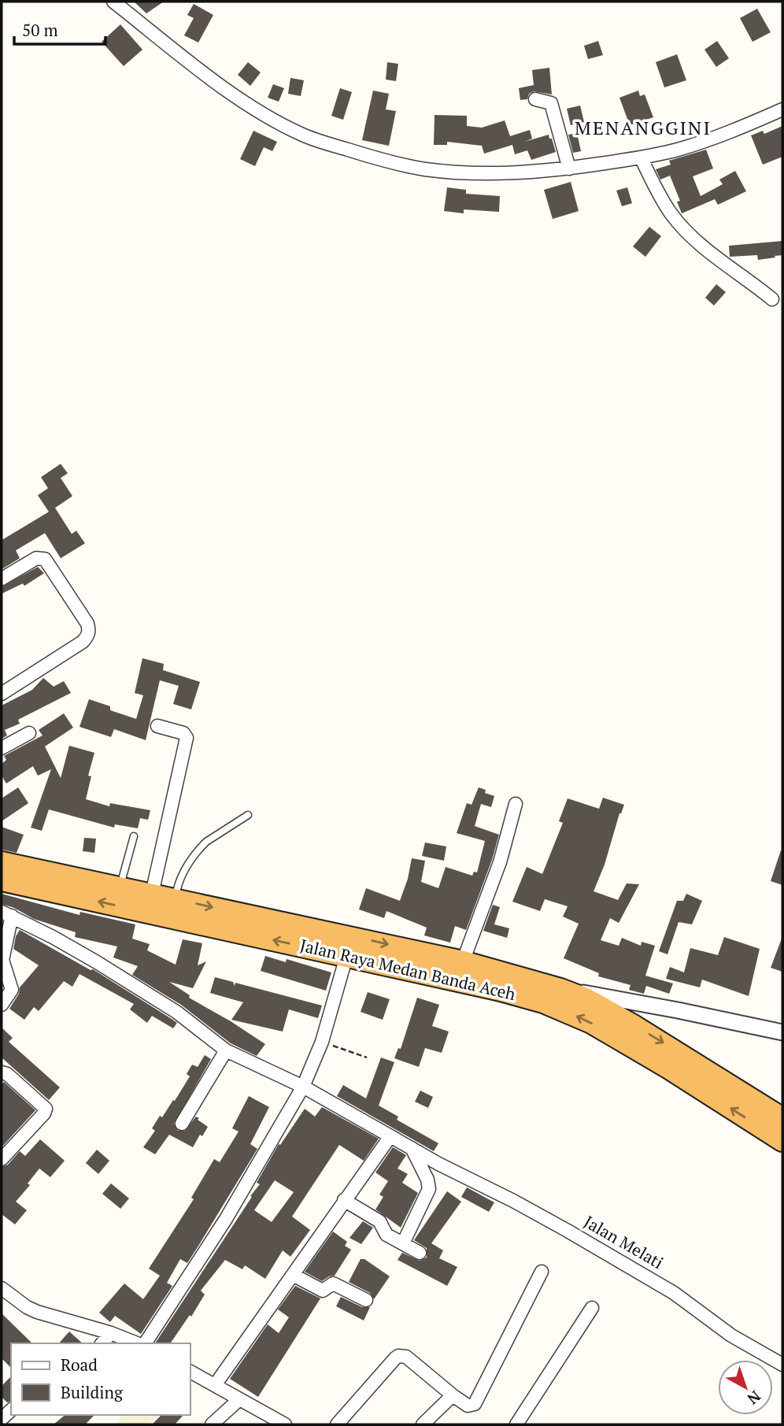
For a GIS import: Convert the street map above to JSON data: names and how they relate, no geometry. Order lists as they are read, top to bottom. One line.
{"streets":{"highway":["Jalan Raya Medan Banda Aceh"],"street":["Jalan Melati"]},"districts":["MENANGGINI"],"legend":["Road","Building"],"scale_bar":"50 m","north":"bottom right"}
